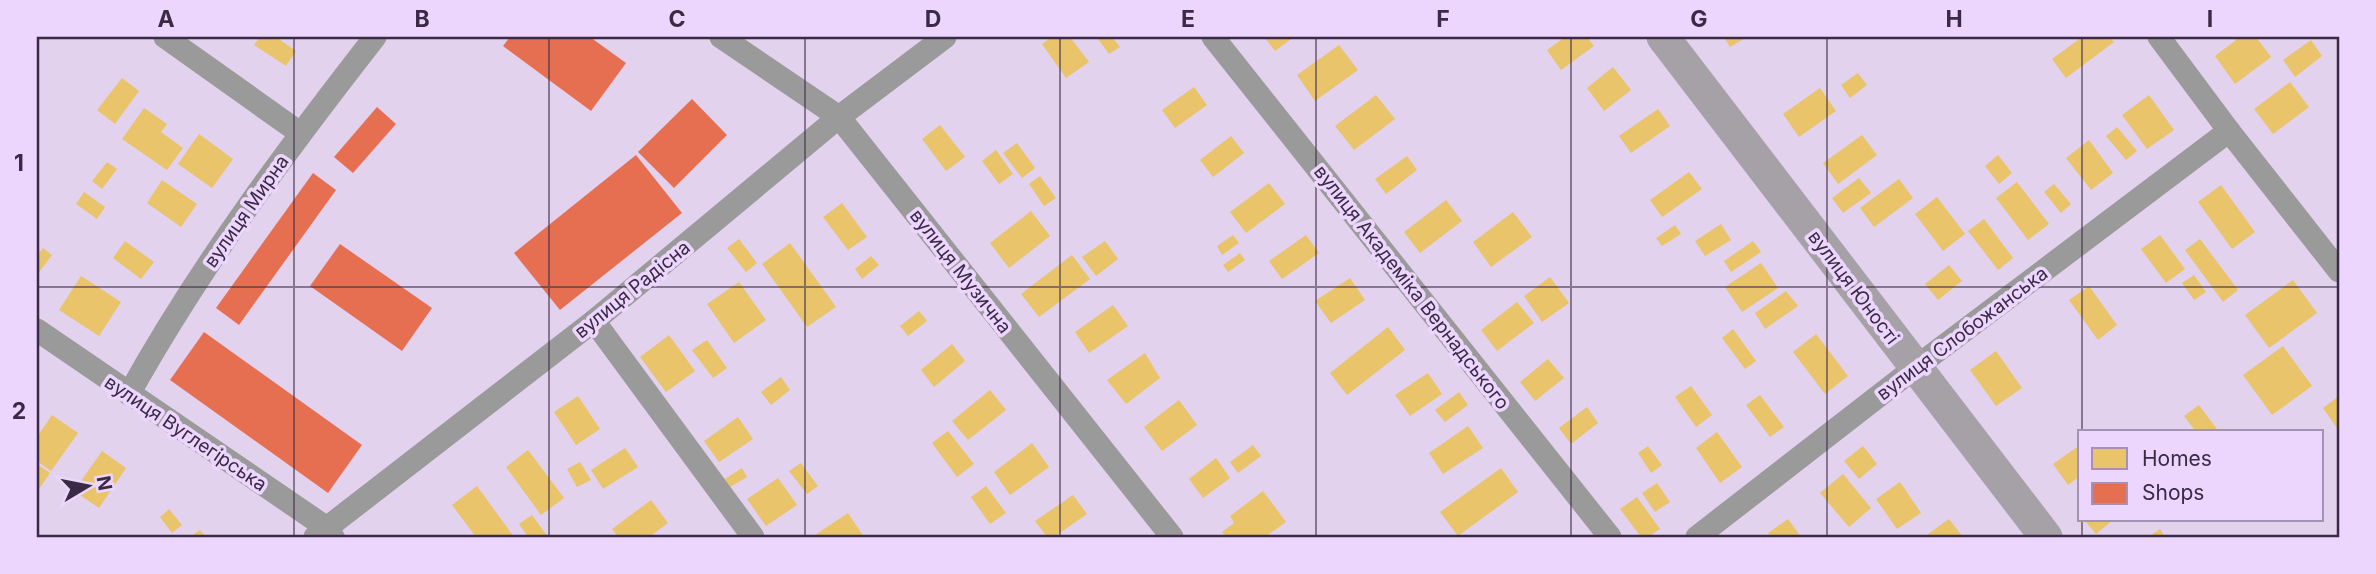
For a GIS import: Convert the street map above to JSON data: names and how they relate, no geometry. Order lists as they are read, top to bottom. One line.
{"streets":{"street":["вулиця Мирна","вулиця Музична","вулиця Академіка Вернадського","вулиця Юності","вулиця Радісна","вулиця Слобожанська","вулиця Вуглегірська"]},"crossings":[["вулиця Мирна","вулиця Вуглегірська"],["вулиця Музична","вулиця Радісна"],["вулиця Юності","вулиця Слобожанська"],["вулиця Радісна","вулиця Вуглегірська"]],"legend":["Homes","Shops"],"north":"right","grid":{"columns":["A","B","C","D","E","F","G","H","I"],"rows":["1","2"]}}
